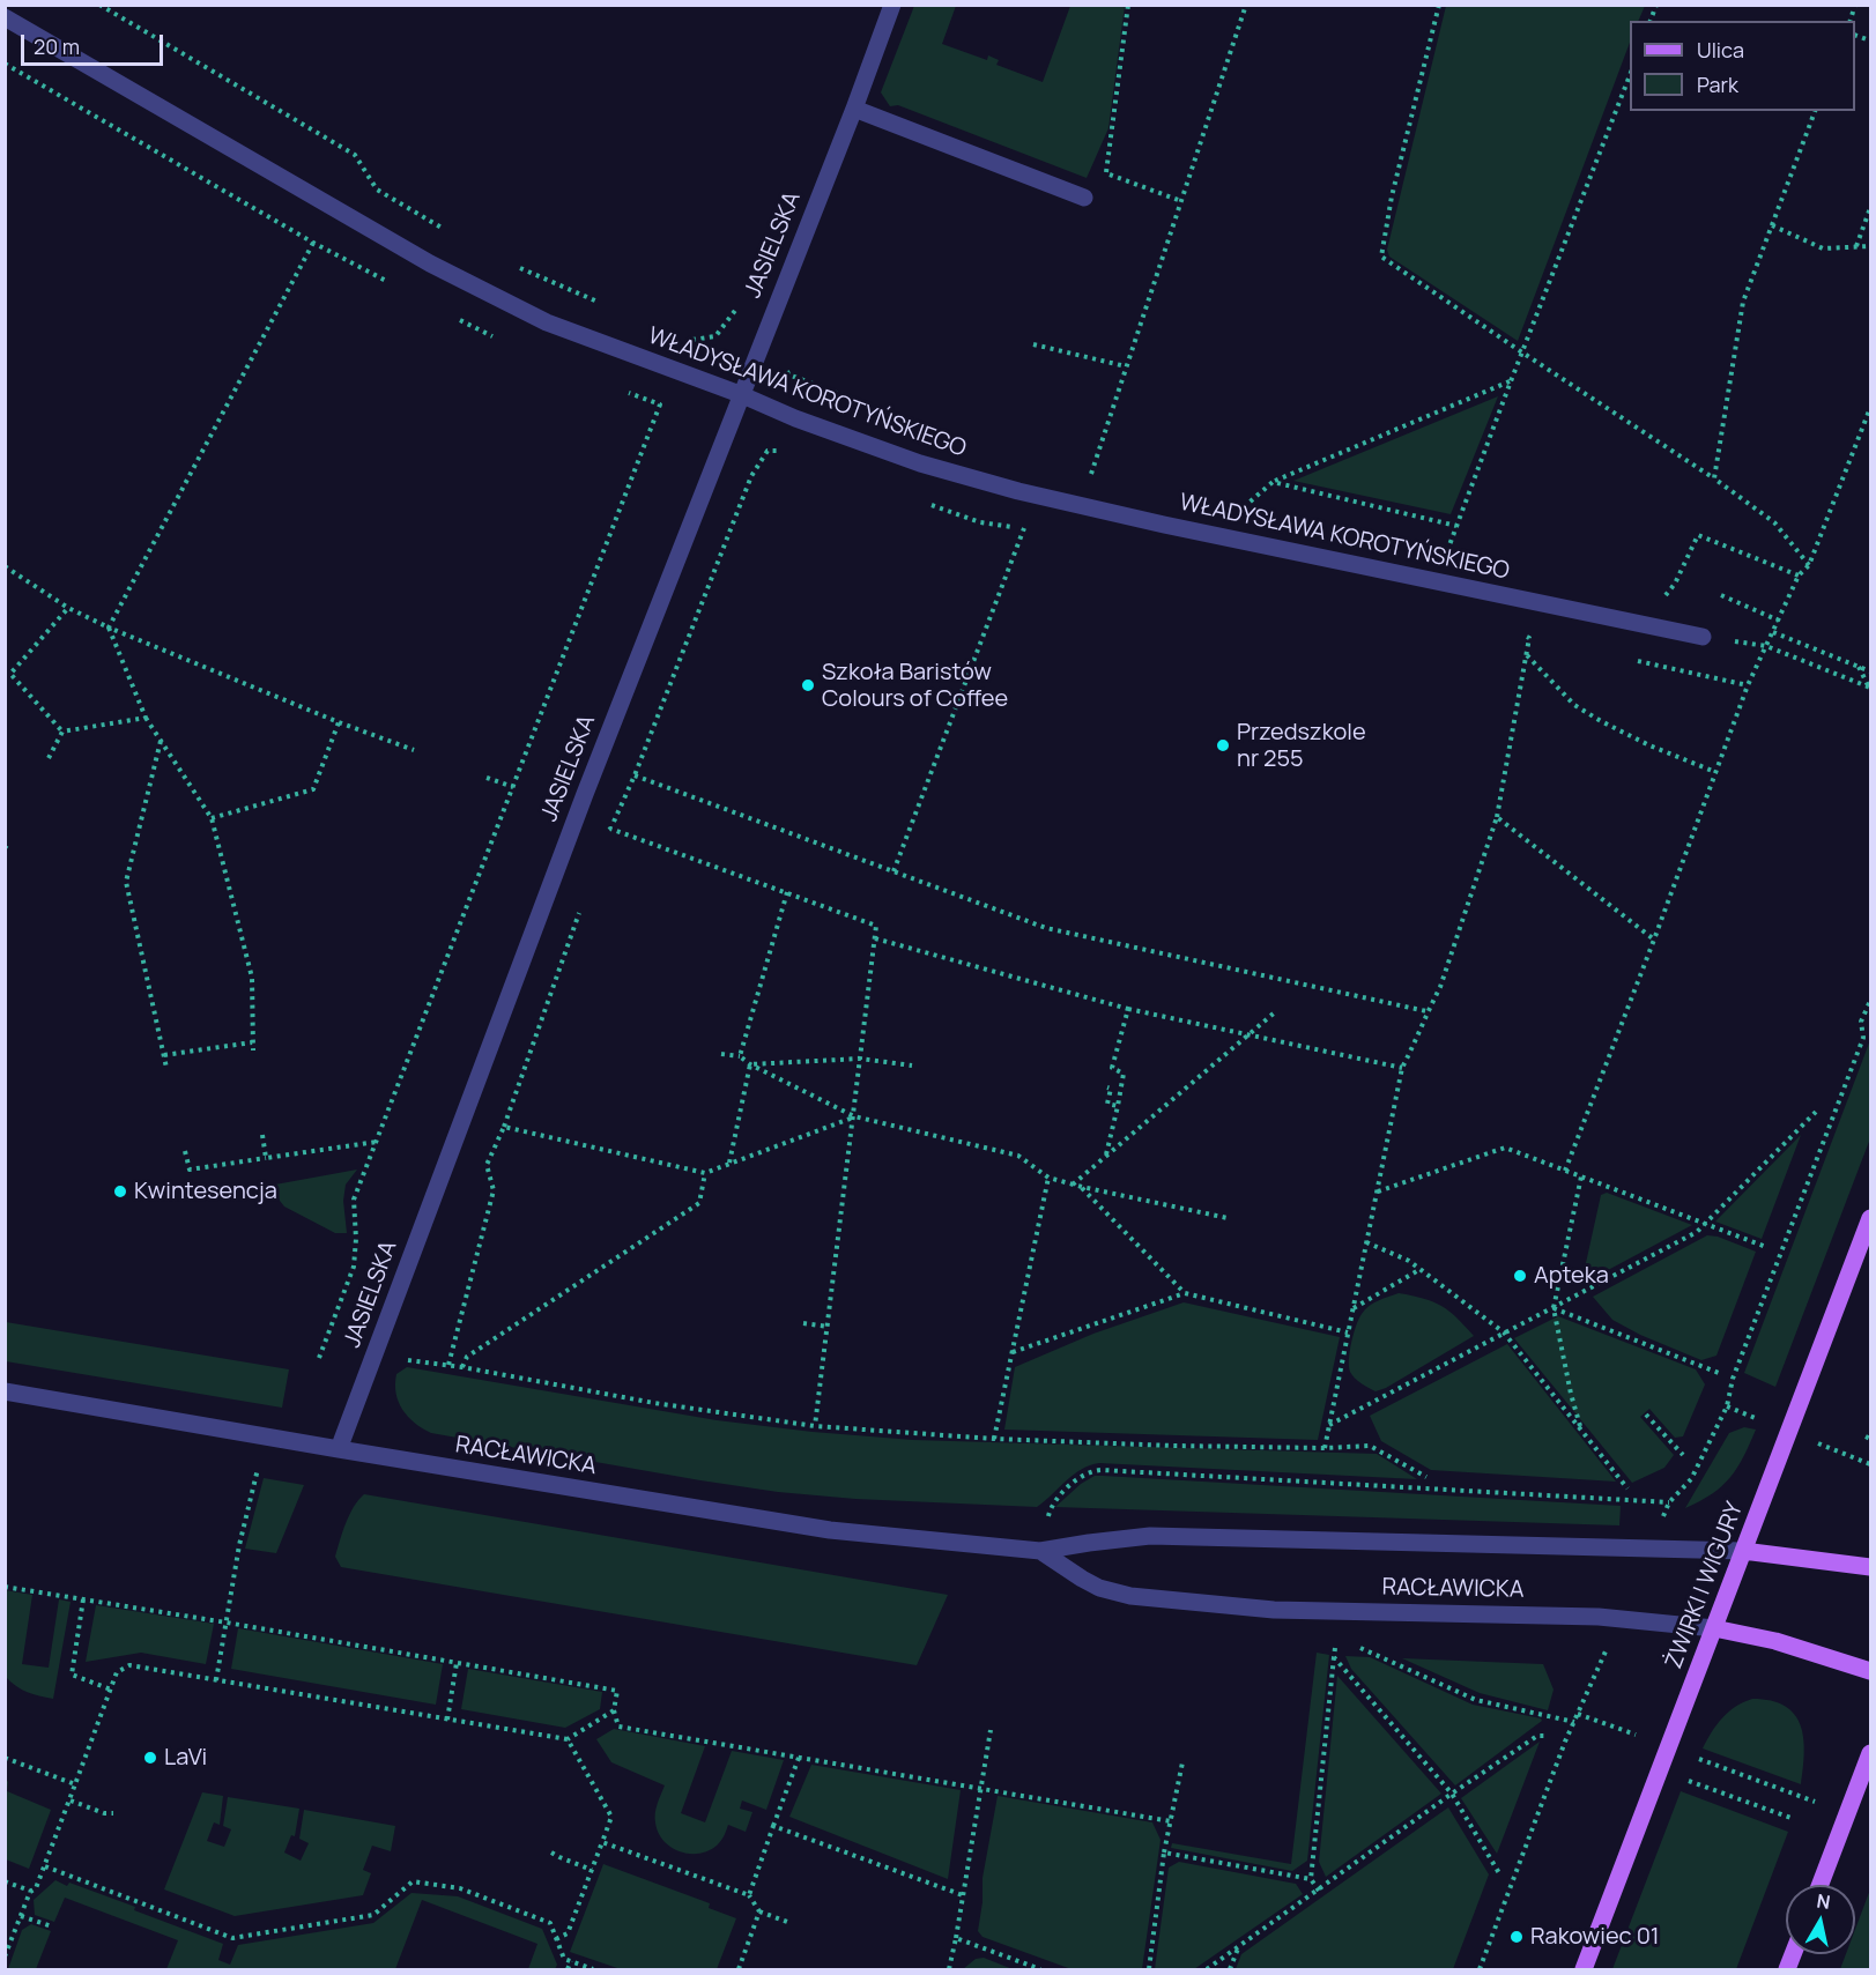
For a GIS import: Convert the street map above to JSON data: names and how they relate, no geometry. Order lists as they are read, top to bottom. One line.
{"streets":{"main road":["RACŁAWICKA","ŻWIRKI I WIGURY"],"street":["JASIELSKA","WŁADYSŁAWA KOROTYŃSKIEGO"]},"crossings":[["JASIELSKA","WŁADYSŁAWA KOROTYŃSKIEGO"],["JASIELSKA","RACŁAWICKA"],["RACŁAWICKA","ŻWIRKI I WIGURY"]],"places":["Szkoła Baristów Colours of Coffee","Przedszkole nr 255","Kwintesencja","Apteka","LaVi","Rakowiec 01"],"legend":["Ulica","Park"],"scale_bar":"20 m","north":"top"}
